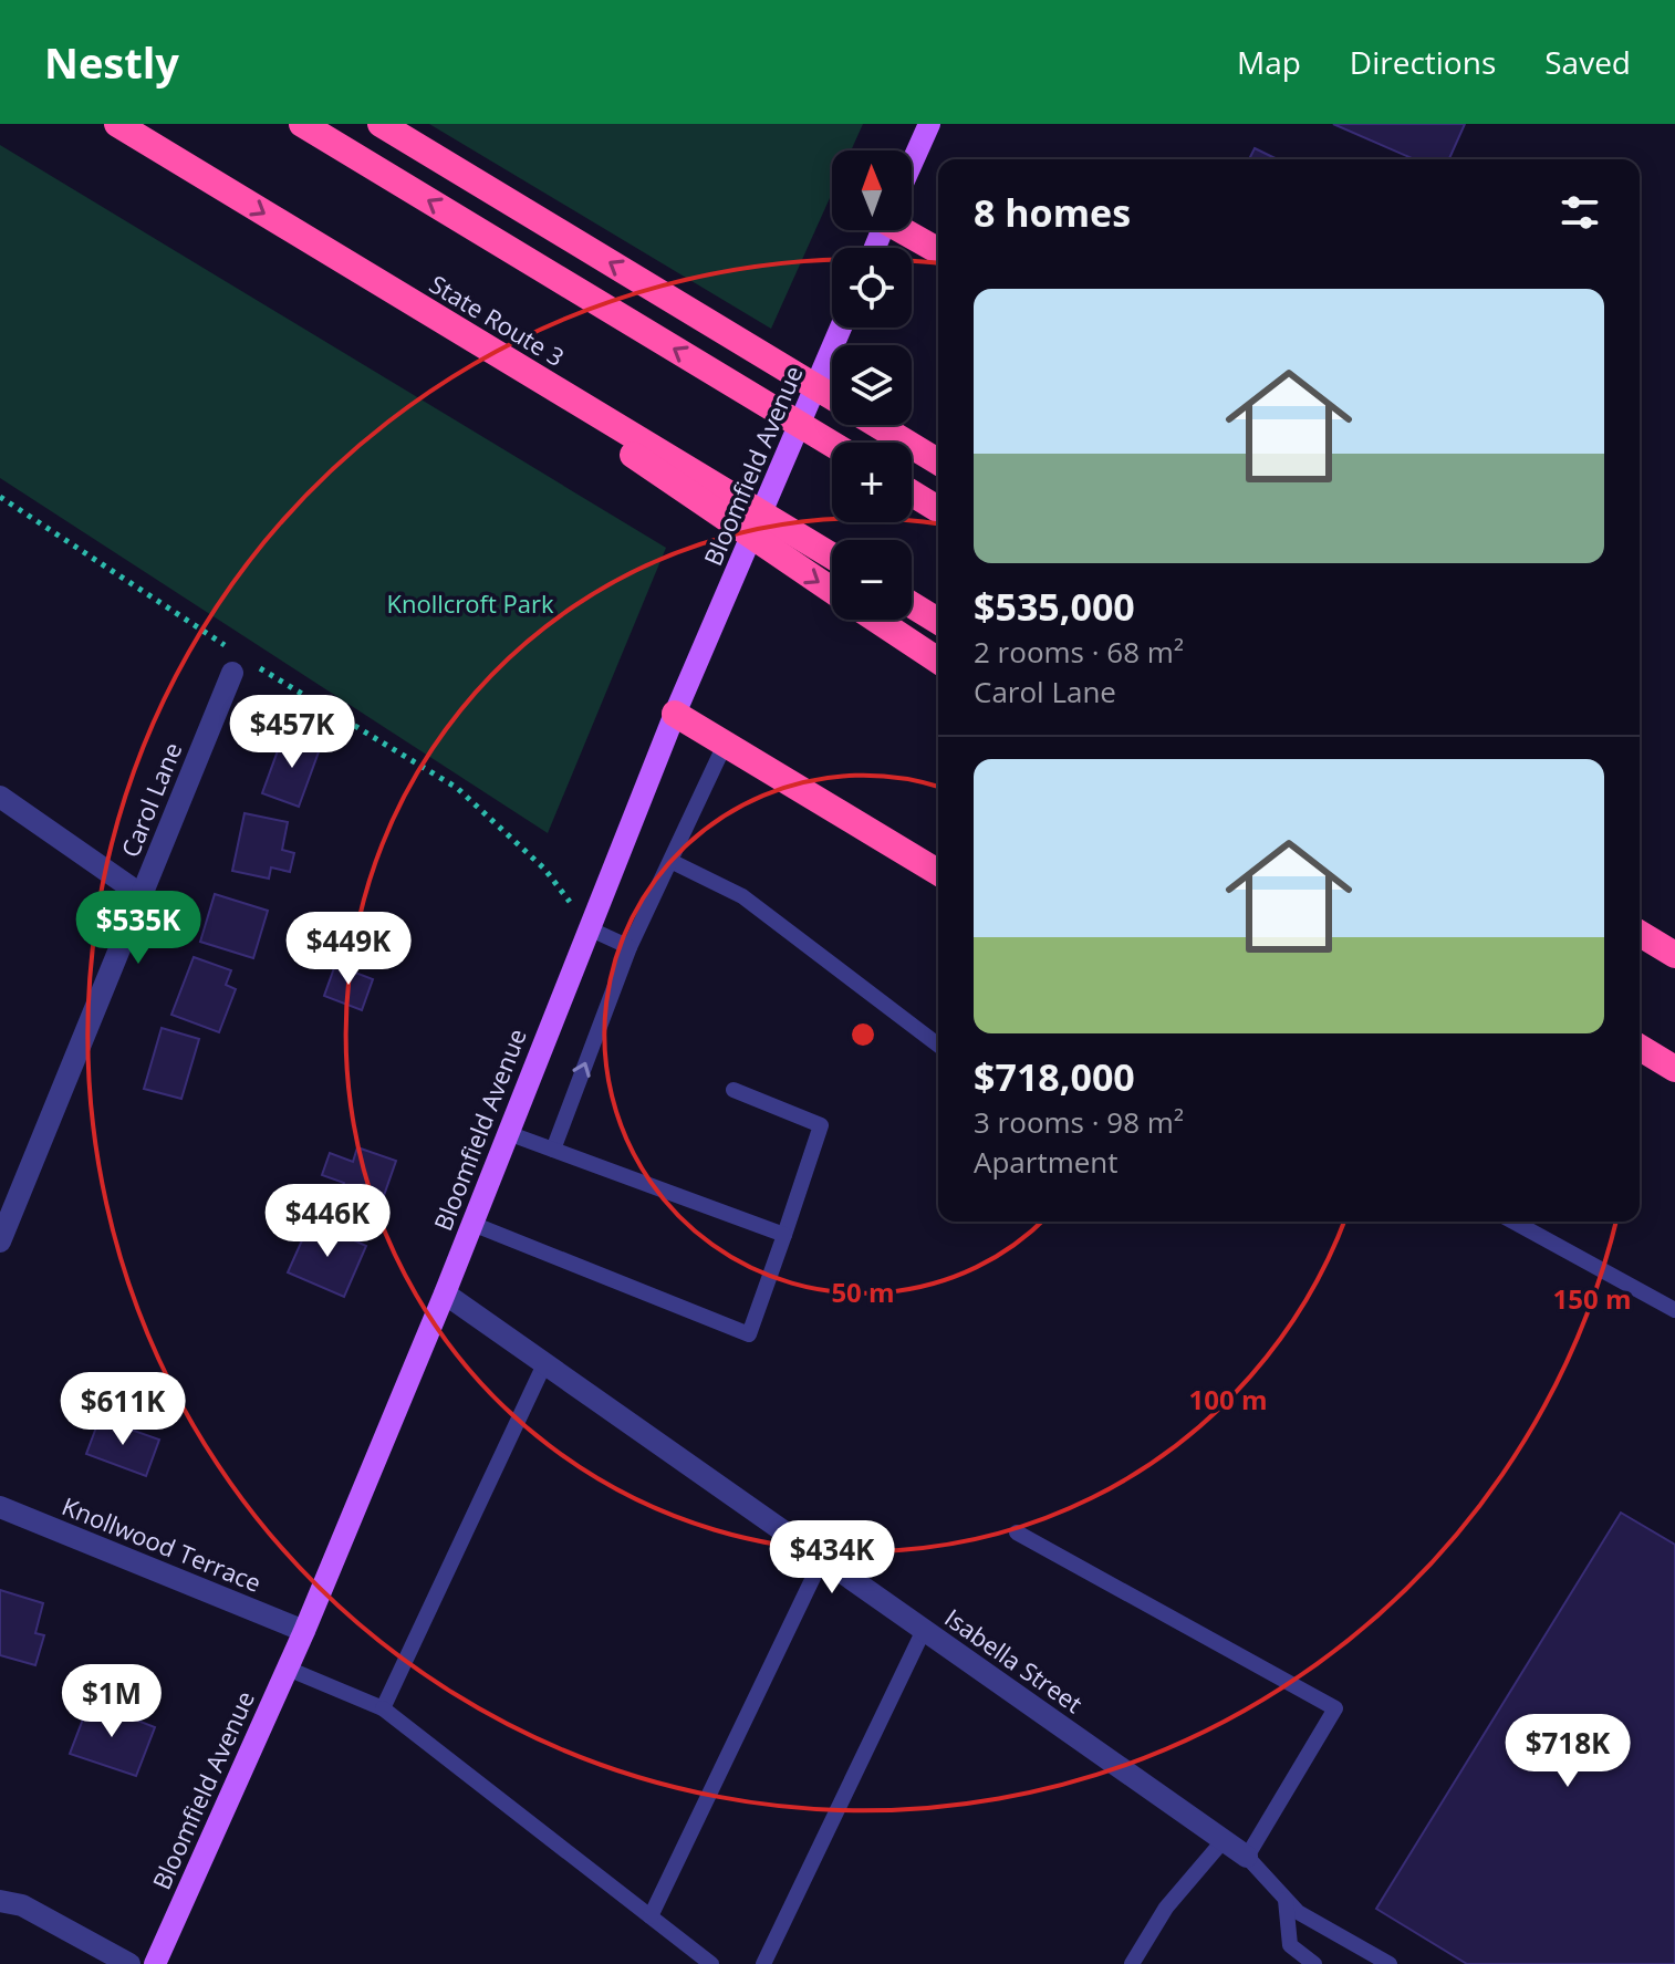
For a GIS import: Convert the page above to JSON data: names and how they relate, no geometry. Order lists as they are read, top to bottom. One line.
{"streets":{"highway":["State Route 3"],"main road":["Bloomfield Avenue"],"street":["Carol Lane","Knollwood Terrace","Isabella Street"]},"crossings":[["Bloomfield Avenue","Knollwood Terrace"],["Bloomfield Avenue","Isabella Street"]],"parks":["Knollcroft Park"],"north":"top","page":{"header":"Nestly","nav":["Map","Directions","Saved"],"map_buttons":["+","−"],"heading":"8 homes","list":[{"name":"$535,000","note":"2 rooms · 68 m² · Carol Lane"},{"name":"$718,000","note":"3 rooms · 98 m² · Apartment"}],"price":["$457K","$535K","$449K","$446K","$611K","$434K","$1M","$718K"]},"rings":["50 m","150 m","100 m"]}
